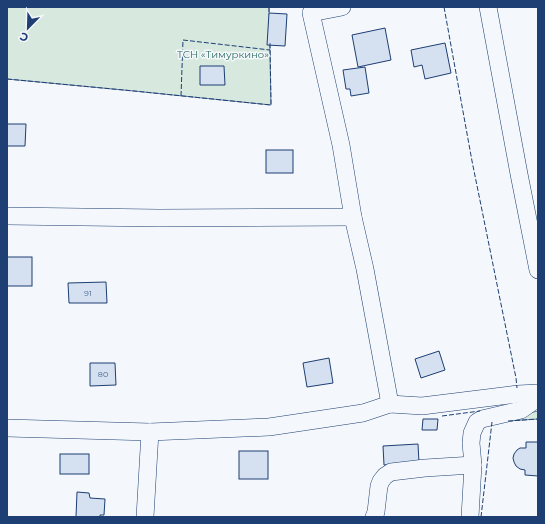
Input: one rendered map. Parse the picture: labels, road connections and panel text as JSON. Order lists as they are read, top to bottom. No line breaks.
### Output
{"parks":["ТСН «Тимуркино»"],"house_numbers":["91","80"],"north":"bottom left"}
